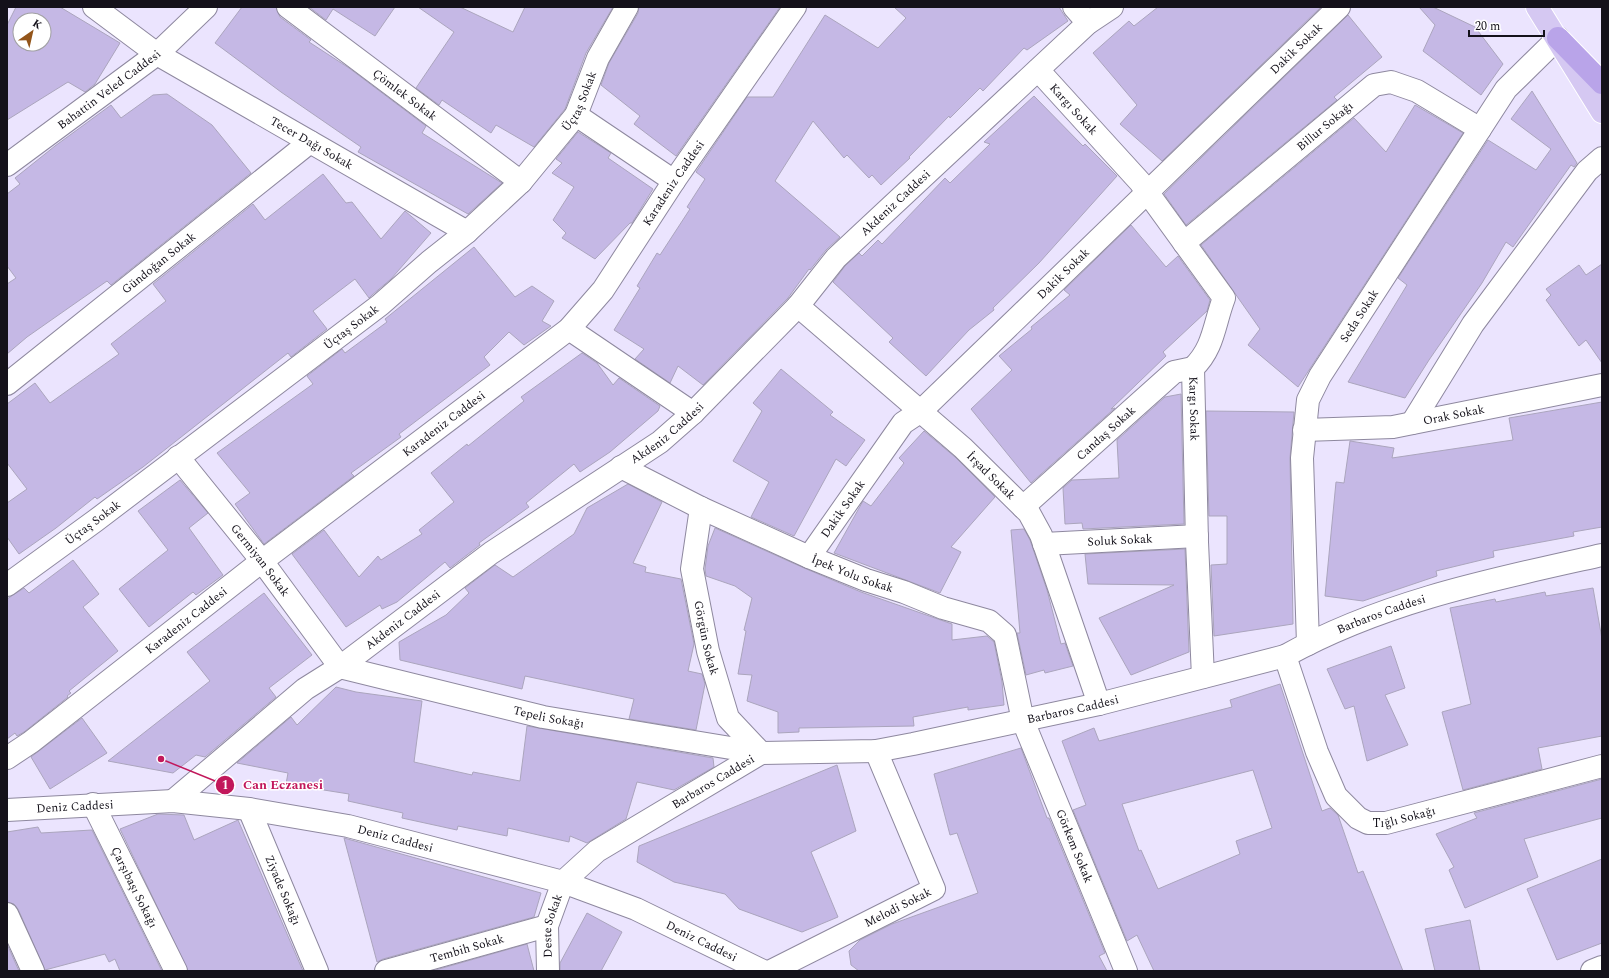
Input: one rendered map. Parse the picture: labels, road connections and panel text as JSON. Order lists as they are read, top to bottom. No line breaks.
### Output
{"streets":{"street":["Dakik Sokak","Bahattin Veled Caddesi","Çömlek Sokak","Üçtaş Sokak","Kargı Sokak","Billur Sokağı","Tecer Dağı Sokak","Karadeniz Caddesi","Akdeniz Caddesi","Gündoğan Sokak","Seda Sokak","Orak Sokak","Candaş Sokak","İrşad Sokak","Soluk Sokak","Germiyan Sokak","İpek Yolu Sokak","Barbaros Caddesi","Görgün Sokak","Tepeli Sokağı","Deniz Caddesi","Tığlı Sokağı","Görkem Sokak","Çarşıbaşı Sokağı","Ziyade Sokağı","Melodi Sokak","Deste Sokak","Tembih Sokak"]},"crossings":[["Dakik Sokak","Kargı Sokak"],["Dakik Sokak","İrşad Sokak"],["Dakik Sokak","İpek Yolu Sokak"],["Bahattin Veled Caddesi","Tecer Dağı Sokak"],["Çömlek Sokak","Üçtaş Sokak"],["Üçtaş Sokak","Tecer Dağı Sokak"],["Üçtaş Sokak","Germiyan Sokak"],["Kargı Sokak","Billur Sokağı"],["Kargı Sokak","Akdeniz Caddesi"],["Kargı Sokak","Candaş Sokak"],["Kargı Sokak","Soluk Sokak"],["Kargı Sokak","Barbaros Caddesi"],["Billur Sokağı","Seda Sokak"],["Tecer Dağı Sokak","Gündoğan Sokak"],["Karadeniz Caddesi","Germiyan Sokak"],["Akdeniz Caddesi","İrşad Sokak"],["Akdeniz Caddesi","Germiyan Sokak"],["Akdeniz Caddesi","İpek Yolu Sokak"],["Akdeniz Caddesi","Tepeli Sokağı"],["Akdeniz Caddesi","Deniz Caddesi"],["Seda Sokak","Orak Sokak"],["Seda Sokak","Barbaros Caddesi"],["Candaş Sokak","İrşad Sokak"],["İrşad Sokak","Soluk Sokak"],["İrşad Sokak","Barbaros Caddesi"],["Germiyan Sokak","Tepeli Sokağı"],["İpek Yolu Sokak","Barbaros Caddesi"],["İpek Yolu Sokak","Görgün Sokak"],["İpek Yolu Sokak","Görkem Sokak"],["Barbaros Caddesi","Görgün Sokak"],["Barbaros Caddesi","Tepeli Sokağı"],["Barbaros Caddesi","Deniz Caddesi"],["Barbaros Caddesi","Tığlı Sokağı"],["Barbaros Caddesi","Görkem Sokak"],["Barbaros Caddesi","Melodi Sokak"],["Barbaros Caddesi","Deste Sokak"],["Görgün Sokak","Tepeli Sokağı"],["Deniz Caddesi","Çarşıbaşı Sokağı"],["Deniz Caddesi","Ziyade Sokağı"],["Deniz Caddesi","Deste Sokak"],["Deste Sokak","Tembih Sokak"]],"places":["Can Eczanesi"],"scale_bar":"20 m","north":"top right"}
